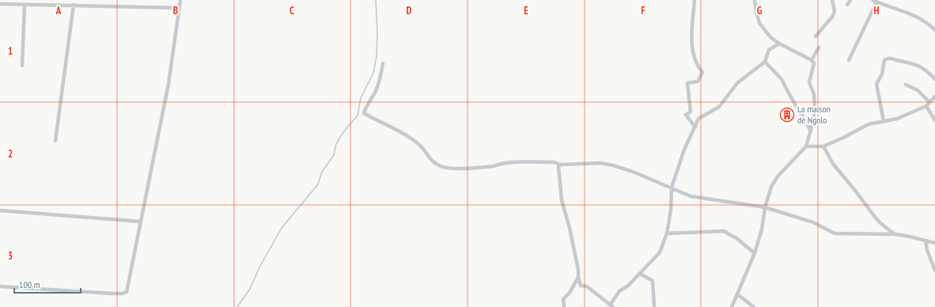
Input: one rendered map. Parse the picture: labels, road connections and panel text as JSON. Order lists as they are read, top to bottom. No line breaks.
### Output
{"places":{"building":["La maison de Ngolo"]},"scale_bar":"100 m","grid":{"columns":["A","B","C","D","E","F","G","H"],"rows":["1","2","3"]}}
